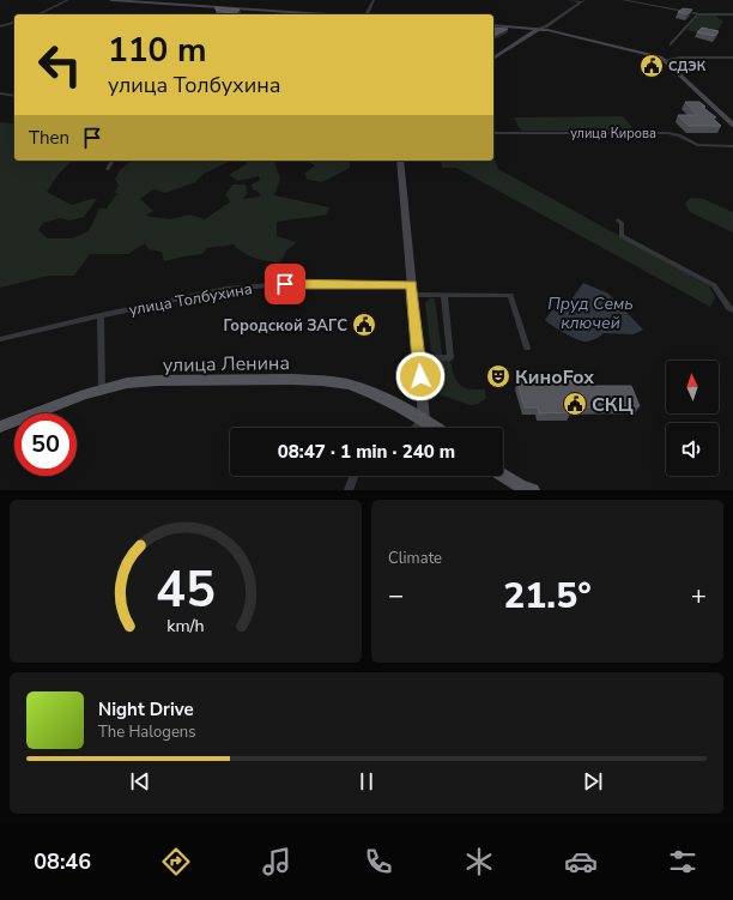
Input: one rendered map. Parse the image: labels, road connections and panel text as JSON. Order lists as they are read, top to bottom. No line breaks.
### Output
{"streets":{"main road":["улица Ленина"],"street":["улица Кирова","улица Толбухина"]},"water":["Пруд Семь ключей"],"places":{"public building":["СДЭК","Городской ЗАГС","СКЦ"],"theatre":["КиноFox"]},"north":"top","page":{"turn":["110 m","улица Толбухина"],"then":"Then","limit":"50","trip":"08:47 · 1 min · 240 m","tile":"Climate","heat":["−","21.5°","+"],"song":["Night Drive","The Halogens"],"tabs":"08:46","gauge":["45","km/h"]}}
